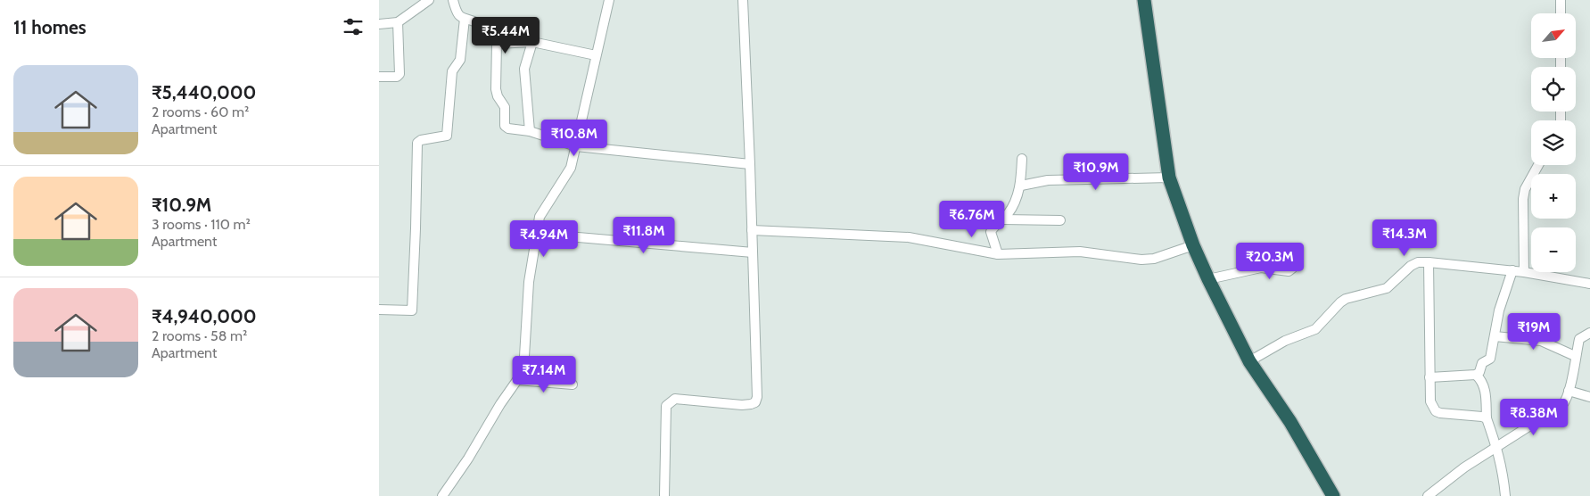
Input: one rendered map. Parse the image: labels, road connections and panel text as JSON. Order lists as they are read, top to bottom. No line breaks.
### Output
{"north":"top right","page":{"heading":"11 homes","map_buttons":["+","−"],"price":["₹5.44M","₹10.8M","₹10.9M","₹6.76M","₹11.8M","₹14.3M","₹4.94M","₹20.3M","₹19M","₹7.14M","₹8.38M"],"list":[{"name":"₹5,440,000","note":"2 rooms · 60 m² · Apartment"},{"name":"₹10.9M","note":"3 rooms · 110 m² · Apartment"},{"name":"₹4,940,000","note":"2 rooms · 58 m² · Apartment"}]}}
